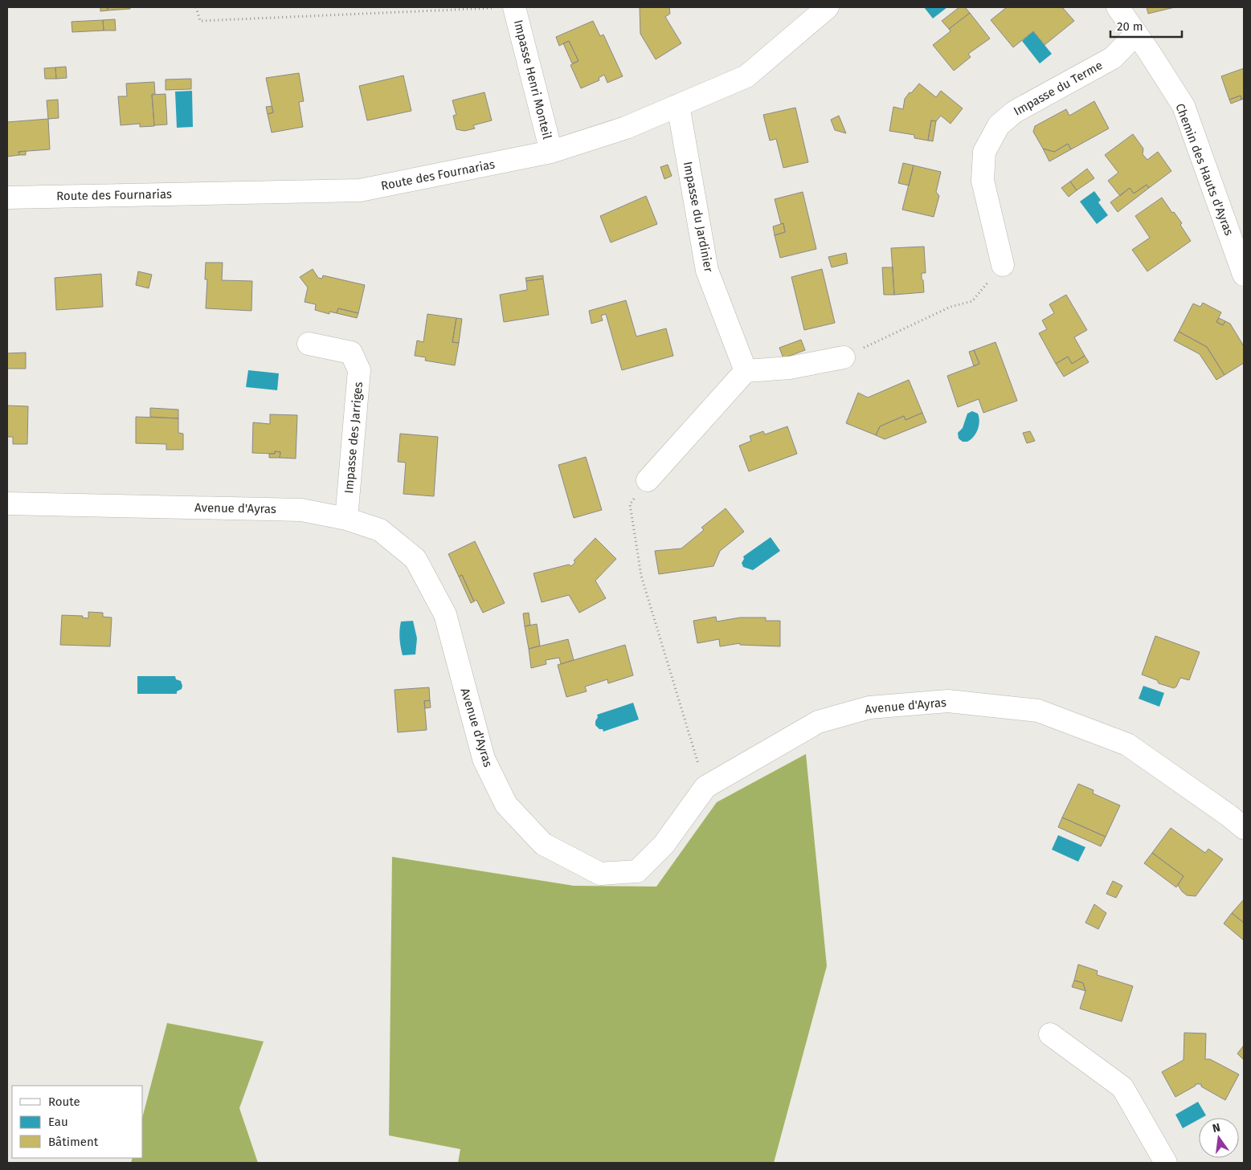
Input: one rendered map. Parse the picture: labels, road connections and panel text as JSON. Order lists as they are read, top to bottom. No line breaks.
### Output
{"streets":{"street":["Impasse Henri Monteil","Impasse du Terme","Chemin des Hauts d'Ayras","Route des Fournarias","Impasse du Jardinier","Impasse des Jarriges","Avenue d'Ayras"]},"crossings":[["Impasse Henri Monteil","Route des Fournarias"],["Impasse du Terme","Chemin des Hauts d'Ayras"],["Route des Fournarias","Impasse du Jardinier"],["Impasse des Jarriges","Avenue d'Ayras"]],"legend":["Route","Eau","Bâtiment"],"scale_bar":"20 m","north":"top"}
